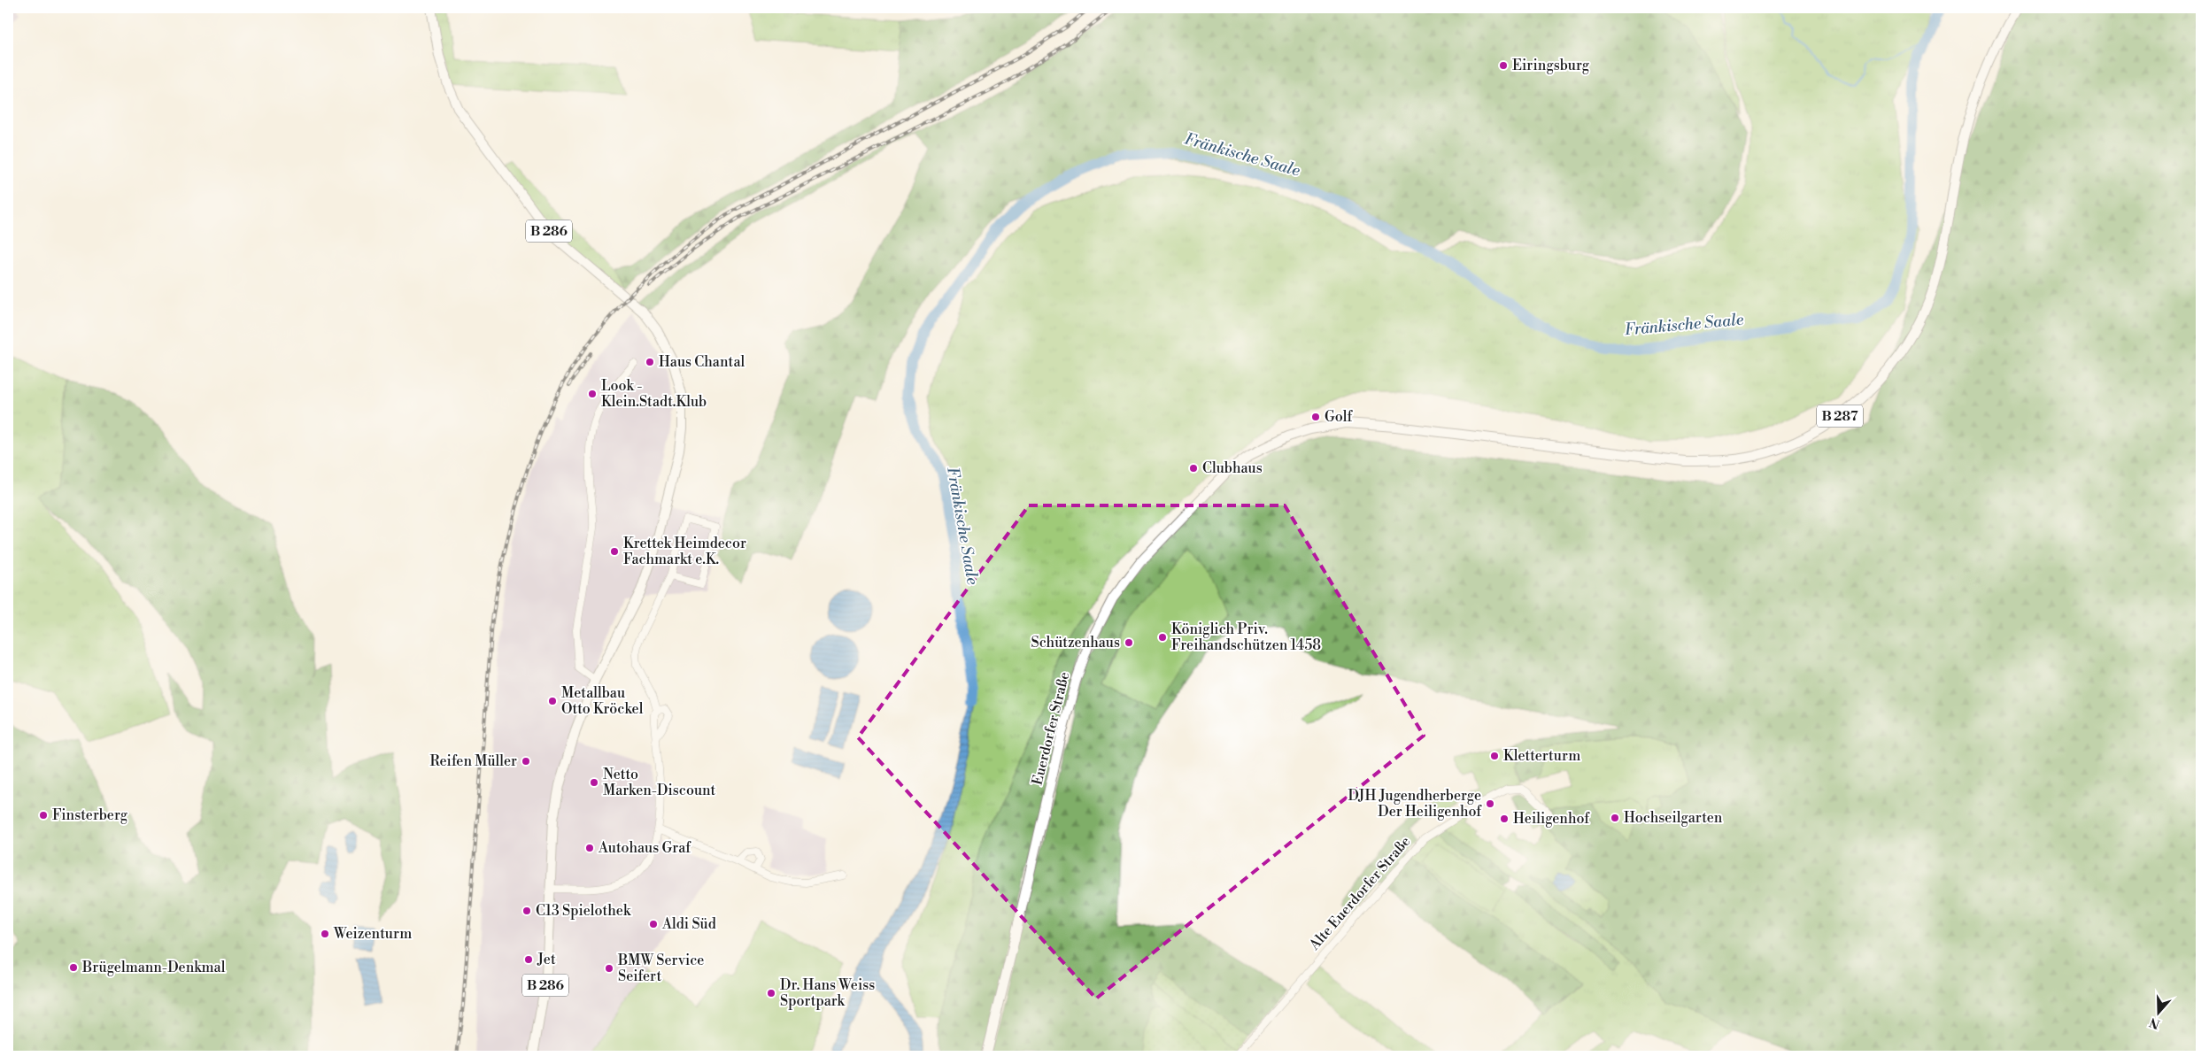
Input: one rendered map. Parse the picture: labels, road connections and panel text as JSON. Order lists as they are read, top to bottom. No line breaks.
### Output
{"streets":{"main road":["B 286","B 287","Euerdorfer Straße"],"street":["Alte Euerdorfer Straße"]},"water":["Fränkische Saale"],"places":["Eiringsburg","Haus Chantal","Look - Klein.Stadt.Klub","Golf","Clubhaus","Krettek Heimdecor Fachmarkt e.K.","Königlich Priv. Freihandschützen 1458","Schützenhaus","Metallbau Otto Kröckel","Kletterturm","Reifen Müller","Netto Marken-Discount","DJH Jugendherberge Der Heiligenhof","Finsterberg","Hochseilgarten","Heiligenhof","Autohaus Graf","C13 Spielothek","Aldi Süd","Weizenturm","Jet","Brügelmann-Denkmal","BMW Service Seifert","Dr. Hans Weiss Sportpark"],"north":"bottom"}
